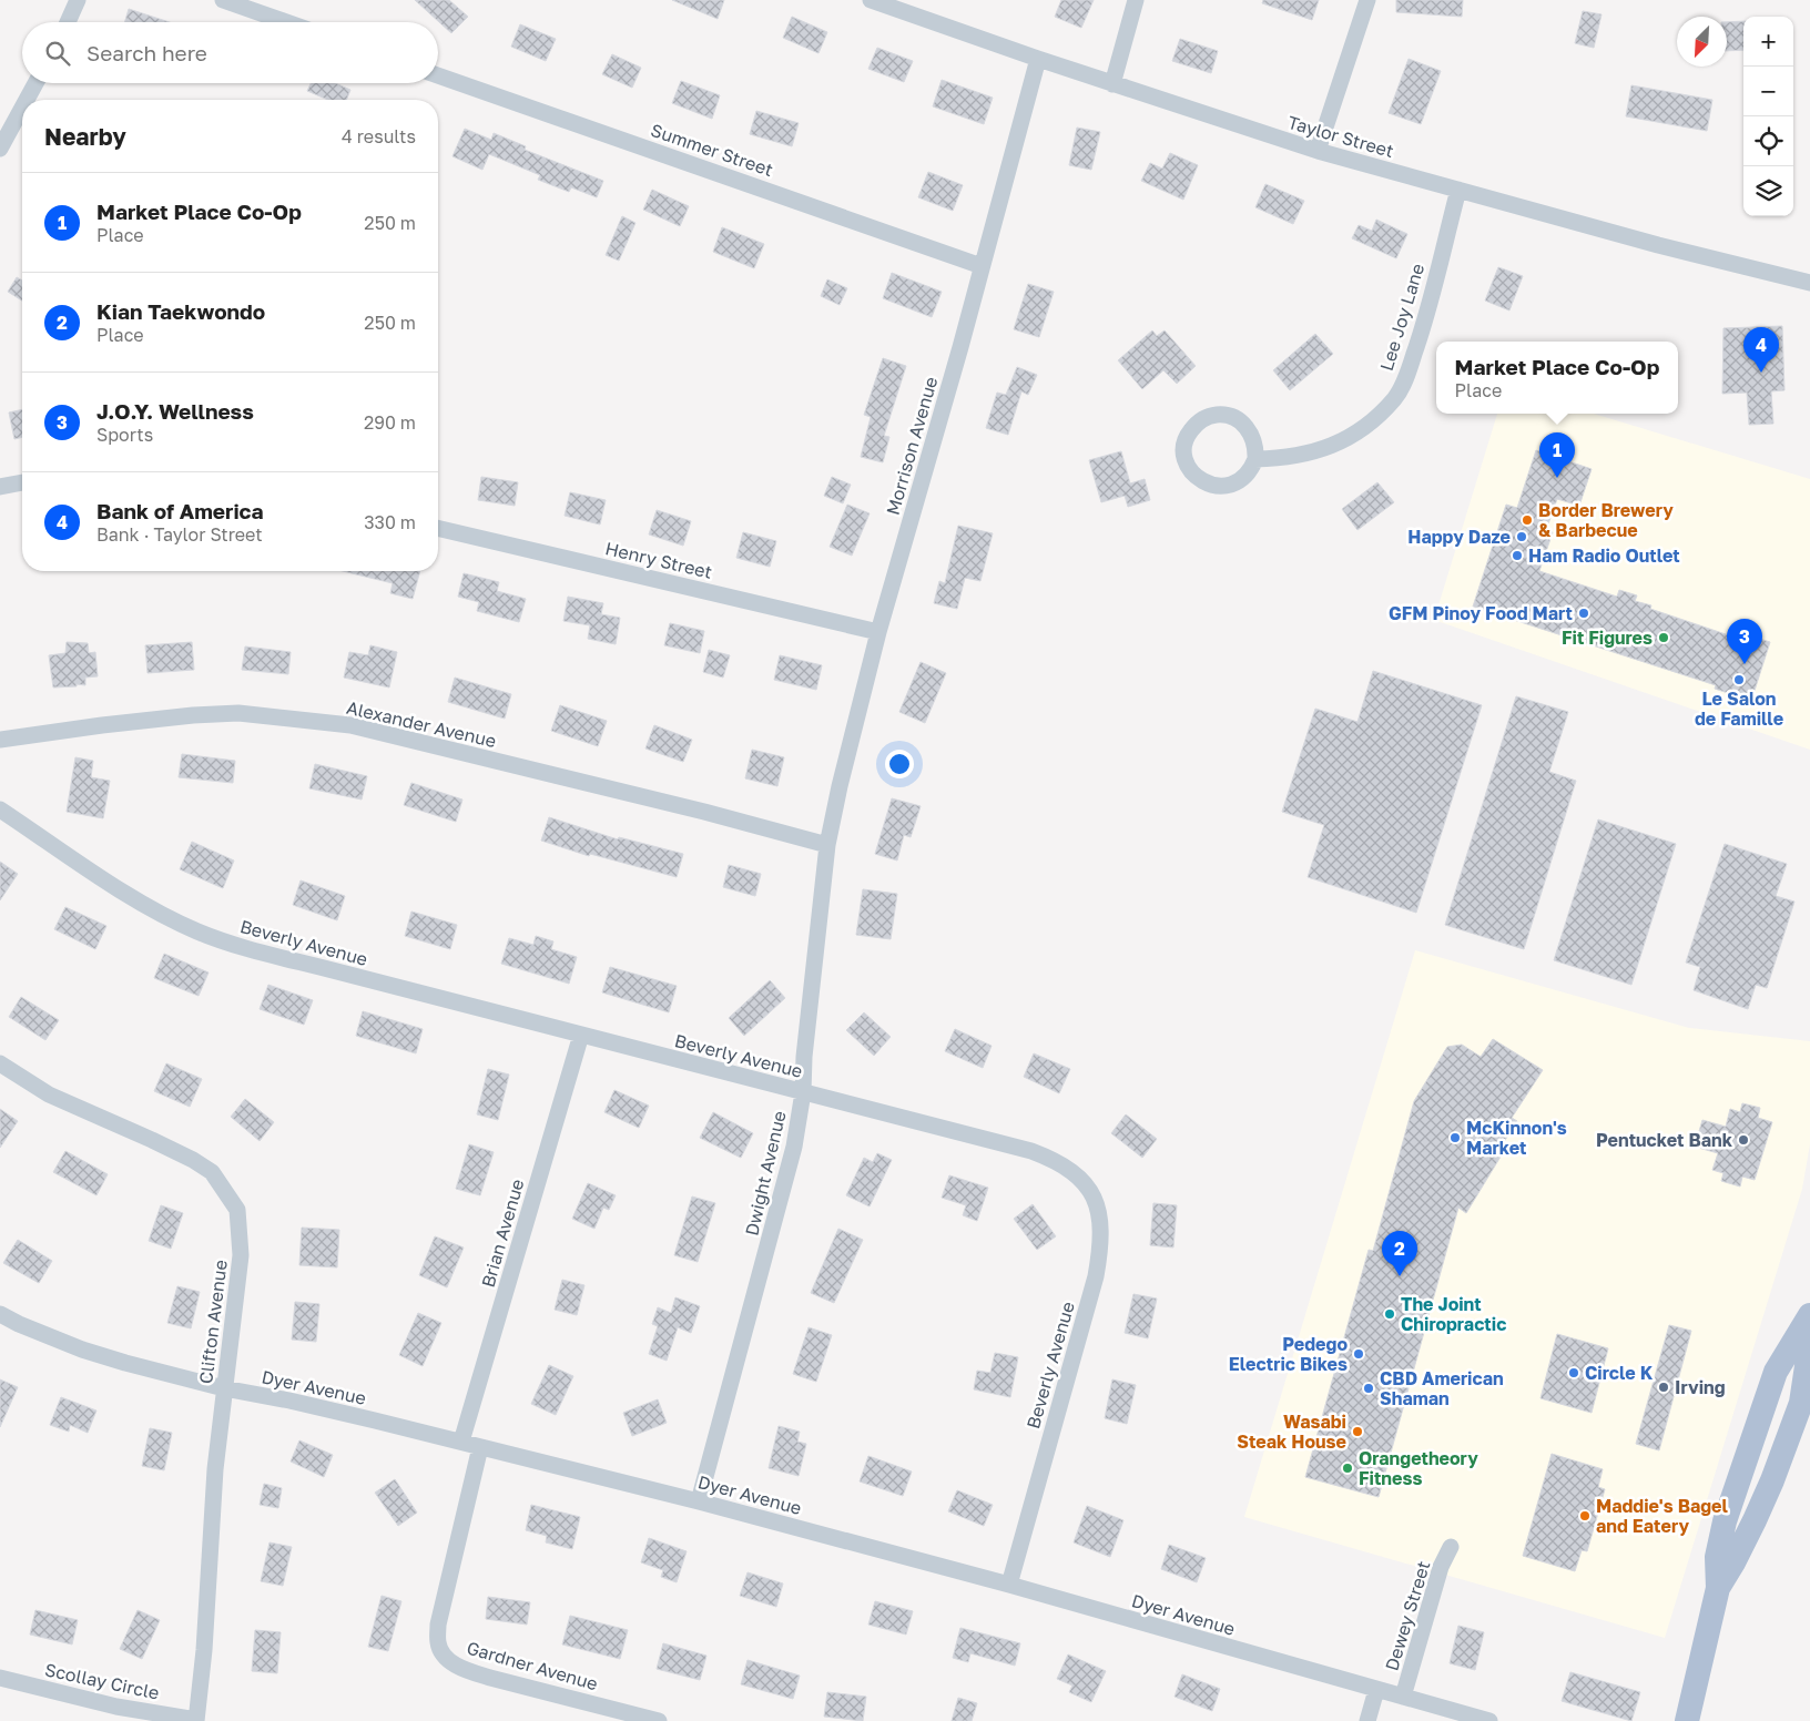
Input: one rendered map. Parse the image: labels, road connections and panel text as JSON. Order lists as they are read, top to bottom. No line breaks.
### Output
{"streets":{"street":["Taylor Street","Summer Street","Lee Joy Lane","Morrison Avenue","Henry Street","Alexander Avenue","Beverly Avenue","Dwight Avenue","Brian Avenue","Clifton Avenue","Dyer Avenue","Dewey Street","Gardner Avenue","Scollay Circle"]},"crossings":[["Taylor Street","Lee Joy Lane"],["Taylor Street","Morrison Avenue"],["Summer Street","Morrison Avenue"],["Morrison Avenue","Henry Street"],["Morrison Avenue","Alexander Avenue"],["Morrison Avenue","Dwight Avenue"],["Alexander Avenue","Dwight Avenue"],["Beverly Avenue","Dwight Avenue"],["Beverly Avenue","Brian Avenue"],["Beverly Avenue","Dyer Avenue"],["Dwight Avenue","Dyer Avenue"],["Brian Avenue","Dyer Avenue"],["Clifton Avenue","Dyer Avenue"],["Clifton Avenue","Scollay Circle"],["Dyer Avenue","Dewey Street"],["Dyer Avenue","Gardner Avenue"]],"places":["Border Brewery & Barbecue","Happy Daze","Ham Radio Outlet","GFM Pinoy Food Mart","Fit Figures","Le Salon de Famille","McKinnon's Market","Pentucket Bank","The Joint Chiropractic","Pedego Electric Bikes","Circle K","Irving","CBD American Shaman","Wasabi Steak House","Orangetheory Fitness","Maddie's Bagel and Eatery"],"north":"bottom left","page":{"map_buttons":["+","−"],"search":"Search here","heading":["Nearby","4 results"],"list":[{"mark":"1","name":"Market Place Co-Op","note":"Place","value":"250 m"},{"mark":"2","name":"Kian Taekwondo","note":"Place","value":"250 m"},{"mark":"3","name":"J.O.Y. Wellness","note":"Sports","value":"290 m"},{"mark":"4","name":"Bank of America","note":"Bank · Taylor Street","value":"330 m"}],"pins":["4","1","3","2"],"popup":["Market Place Co-Op","Place"]}}
